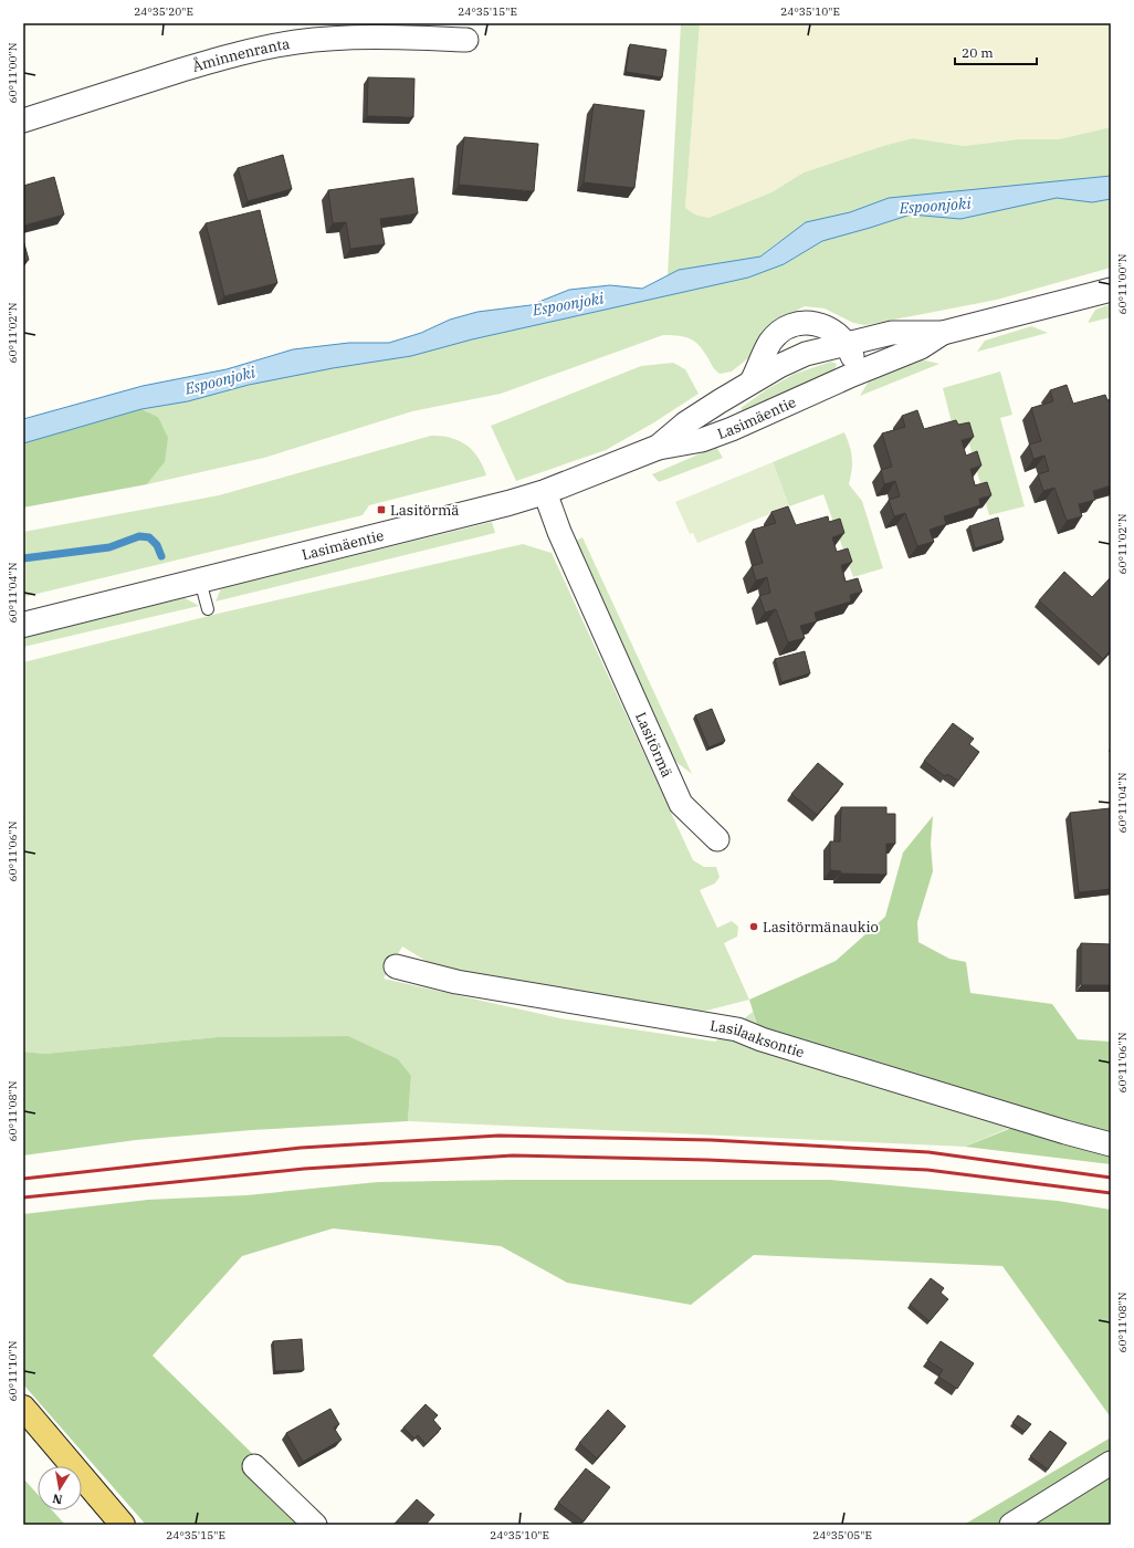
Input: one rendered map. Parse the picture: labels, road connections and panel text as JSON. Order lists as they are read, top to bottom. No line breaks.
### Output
{"streets":{"street":["Åminnenranta","Lasimäentie","Lasitörmä","Lasilaaksontie"]},"crossings":[["Lasimäentie","Lasitörmä"]],"water":["Espoonjoki"],"places":{"transit":["Lasitörmä"],"other":["Lasitörmänaukio"]},"scale_bar":"20 m","north":"bottom","coordinates":["24°35'20\"E","24°35'15\"E","24°35'10\"E","60°11'00\"N","60°11'02\"N","60°11'04\"N","60°11'06\"N","60°11'08\"N","60°11'10\"N","24°35'05\"E"]}
